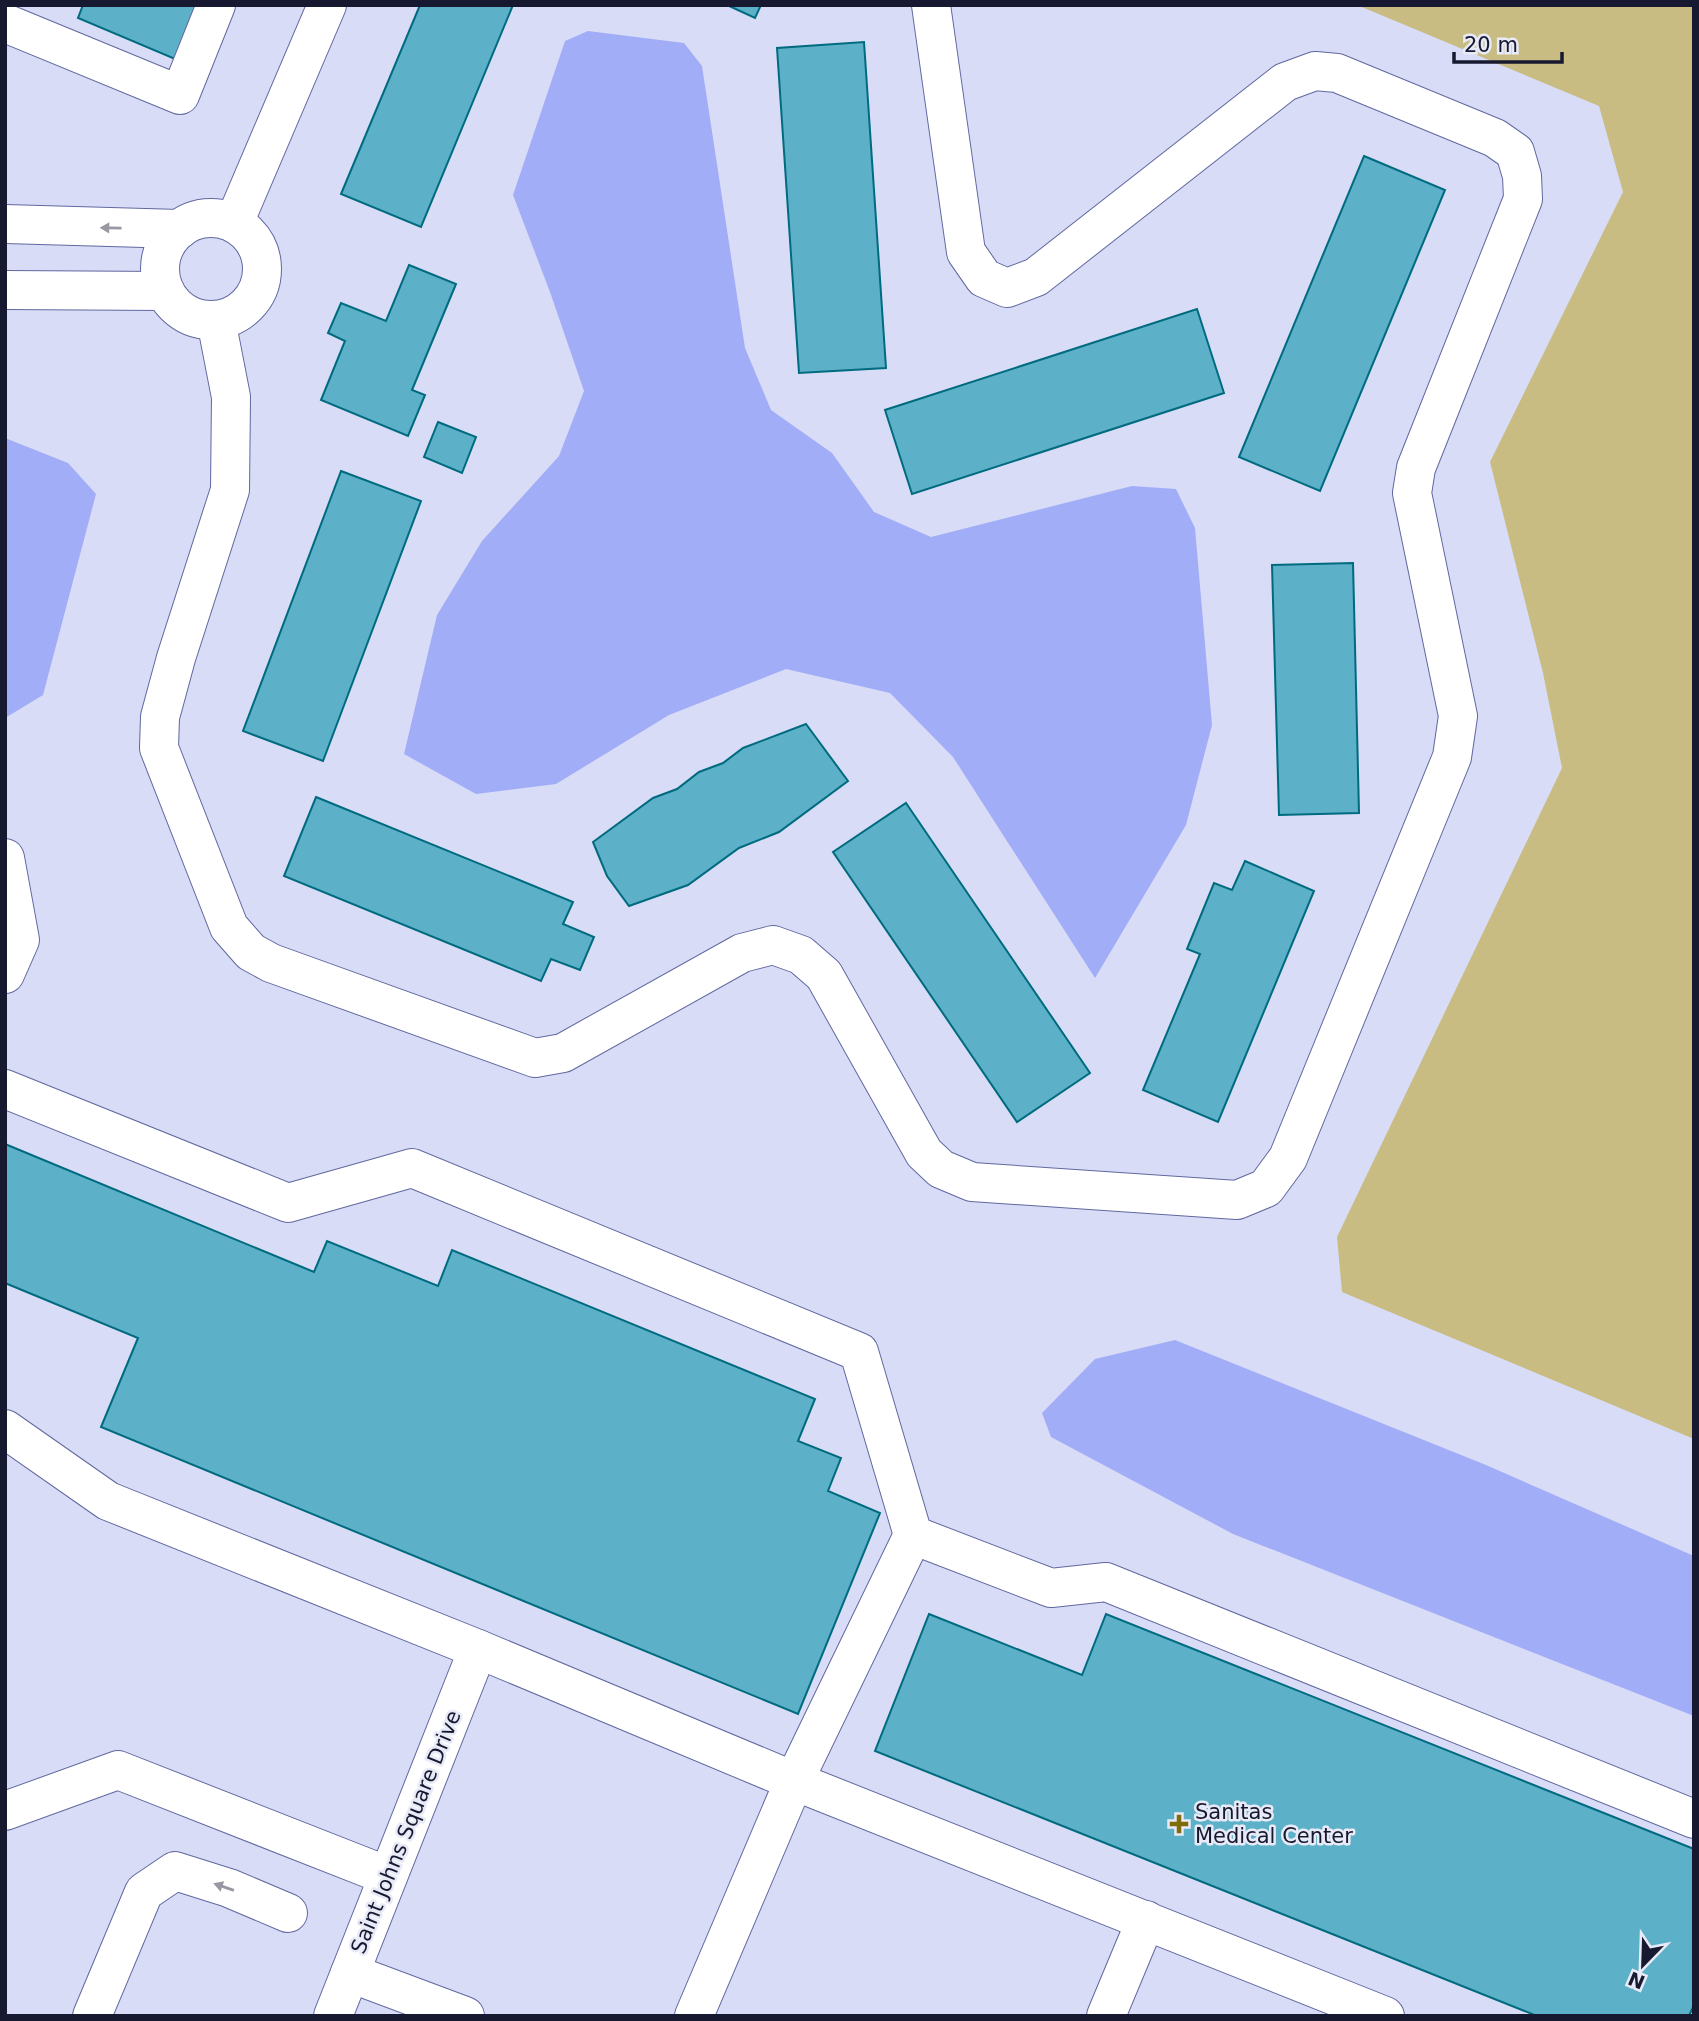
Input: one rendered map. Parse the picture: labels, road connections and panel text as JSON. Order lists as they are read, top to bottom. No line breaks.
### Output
{"streets":{"street":["Saint Johns Square Drive"]},"places":{"health":["Sanitas Medical Center"]},"scale_bar":"20 m","north":"bottom left"}
